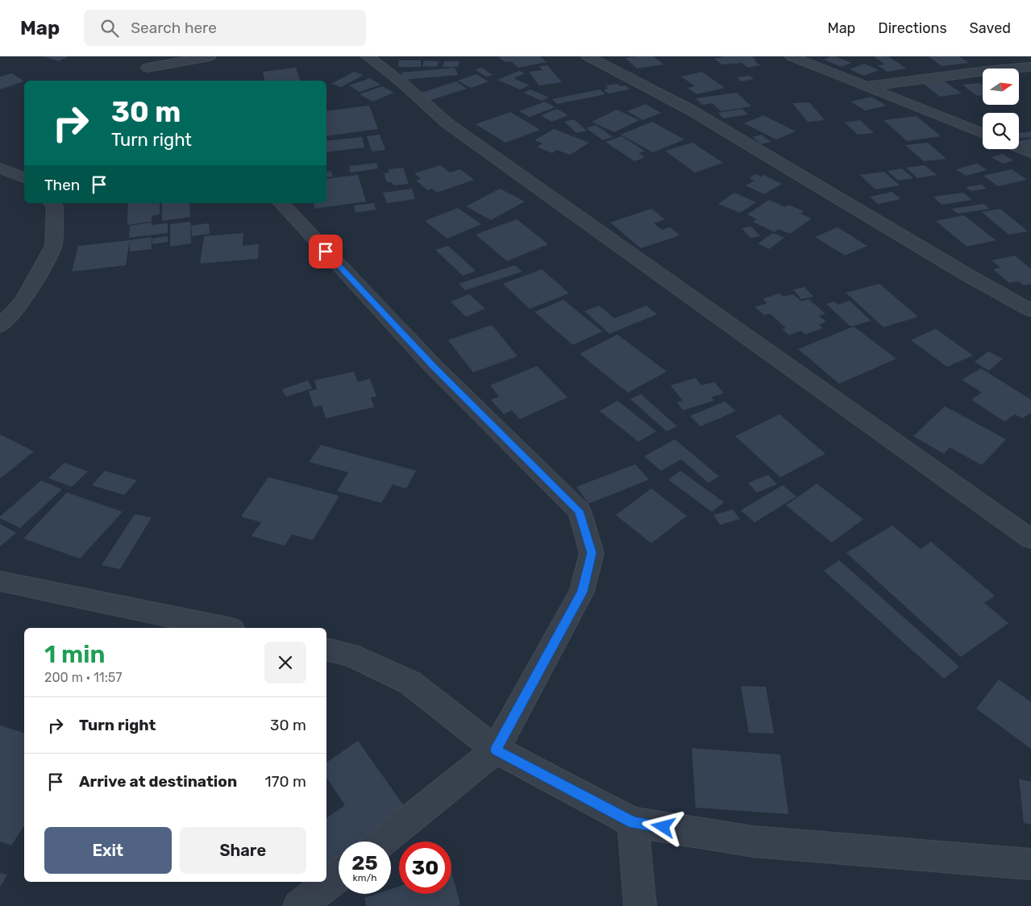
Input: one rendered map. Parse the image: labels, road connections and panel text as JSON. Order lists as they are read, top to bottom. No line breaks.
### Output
{"north":"right","page":{"header":"Map","search":"Search here","nav":["Map","Directions","Saved"],"turn":["30 m","Turn right"],"then":"Then","heading":["1 min","200 m · 11:57"],"list":[{"name":"Turn right","value":"30 m"},{"name":"Arrive at destination","value":"170 m"}],"buttons":["Exit","Share"],"speed":"25 km/h","limit":"30"}}
